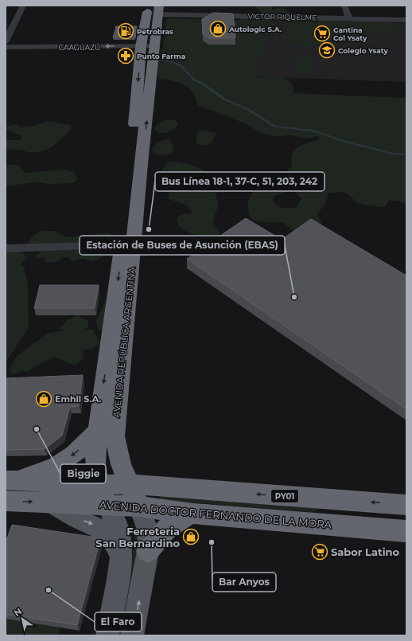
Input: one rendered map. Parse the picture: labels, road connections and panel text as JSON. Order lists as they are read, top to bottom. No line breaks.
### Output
{"streets":{"highway":["AVENIDA REPÚBLICA ARGENTINA","PY01","AVENIDA DOCTOR FERNANDO DE LA MORA"],"street":["VICTOR RIQUELME","CAAGUAZÚ"]},"crossings":[["VICTOR RIQUELME","AVENIDA REPÚBLICA ARGENTINA"],["CAAGUAZÚ","AVENIDA REPÚBLICA ARGENTINA"],["AVENIDA REPÚBLICA ARGENTINA","PY01"],["AVENIDA REPÚBLICA ARGENTINA","AVENIDA DOCTOR FERNANDO DE LA MORA"],["PY01","AVENIDA DOCTOR FERNANDO DE LA MORA"]],"one_way":["CAAGUAZÚ"],"places":{"shop":["Autologic S.A.","Emhil S.A.","Ferreteria San Bernardino"],"fuel station":["Petrobras"],"supermarket":["Cantina Col Ysaty","Sabor Latino"],"school or university":["Colegio Ysaty"],"pharmacy":["Punto Farma"],"other":["Bus Línea 18-1, 37-C, 51, 203, 242","Estación de Buses de Asunción (EBAS)","Biggie","Bar Anyos","El Faro"]},"north":"top left"}
